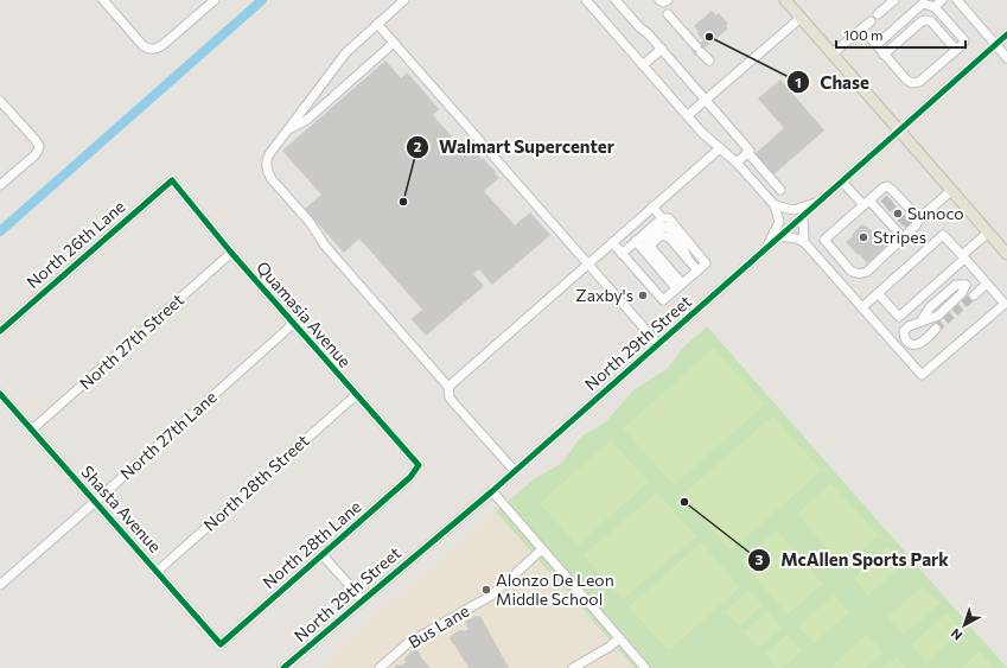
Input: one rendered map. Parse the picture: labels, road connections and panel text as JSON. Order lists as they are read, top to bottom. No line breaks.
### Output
{"streets":{"street":["North 26th Lane","Quamasia Avenue","North 27th Street","North 29th Street","North 27th Lane","North 28th Street","Shasta Avenue","North 28th Lane","Bus Lane"]},"crossings":[["North 26th Lane","Quamasia Avenue"],["Quamasia Avenue","North 27th Street"],["Quamasia Avenue","North 27th Lane"],["Quamasia Avenue","North 28th Street"],["Quamasia Avenue","North 28th Lane"],["North 27th Street","Shasta Avenue"],["North 27th Lane","Shasta Avenue"],["North 28th Street","Shasta Avenue"],["Shasta Avenue","North 28th Lane"]],"places":["Chase","Walmart Supercenter","Sunoco","Stripes","Zaxby's","McAllen Sports Park","Alonzo De Leon Middle School"],"scale_bar":"100 m","north":"bottom left"}
